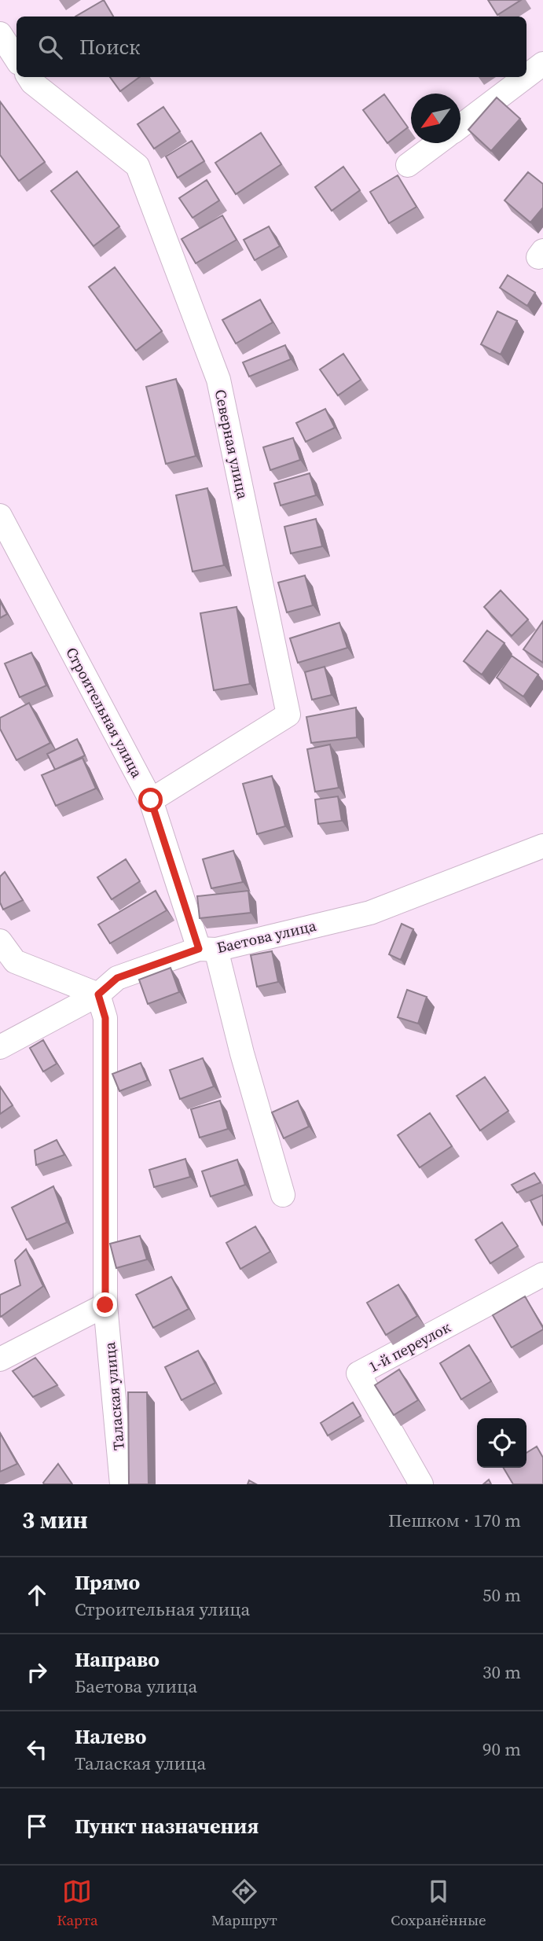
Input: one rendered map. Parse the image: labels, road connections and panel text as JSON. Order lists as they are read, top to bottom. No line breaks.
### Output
{"streets":{"street":["Северная улица","Строительная улица","Баетова улица","1-й переулок","Талаская улица"]},"crossings":[["Северная улица","Строительная улица"],["Строительная улица","Баетова улица"],["Баетова улица","Талаская улица"]],"north":"bottom left","page":{"search":"Поиск","heading":["3 мин","Пешком · 170 m"],"list":[["Прямо","Строительная улица","50 m"],["Направо","Баетова улица","30 m"],["Налево","Талаская улица","90 m"],"Пункт назначения"],"nav":["Карта","Маршрут","Сохранённые"]}}
